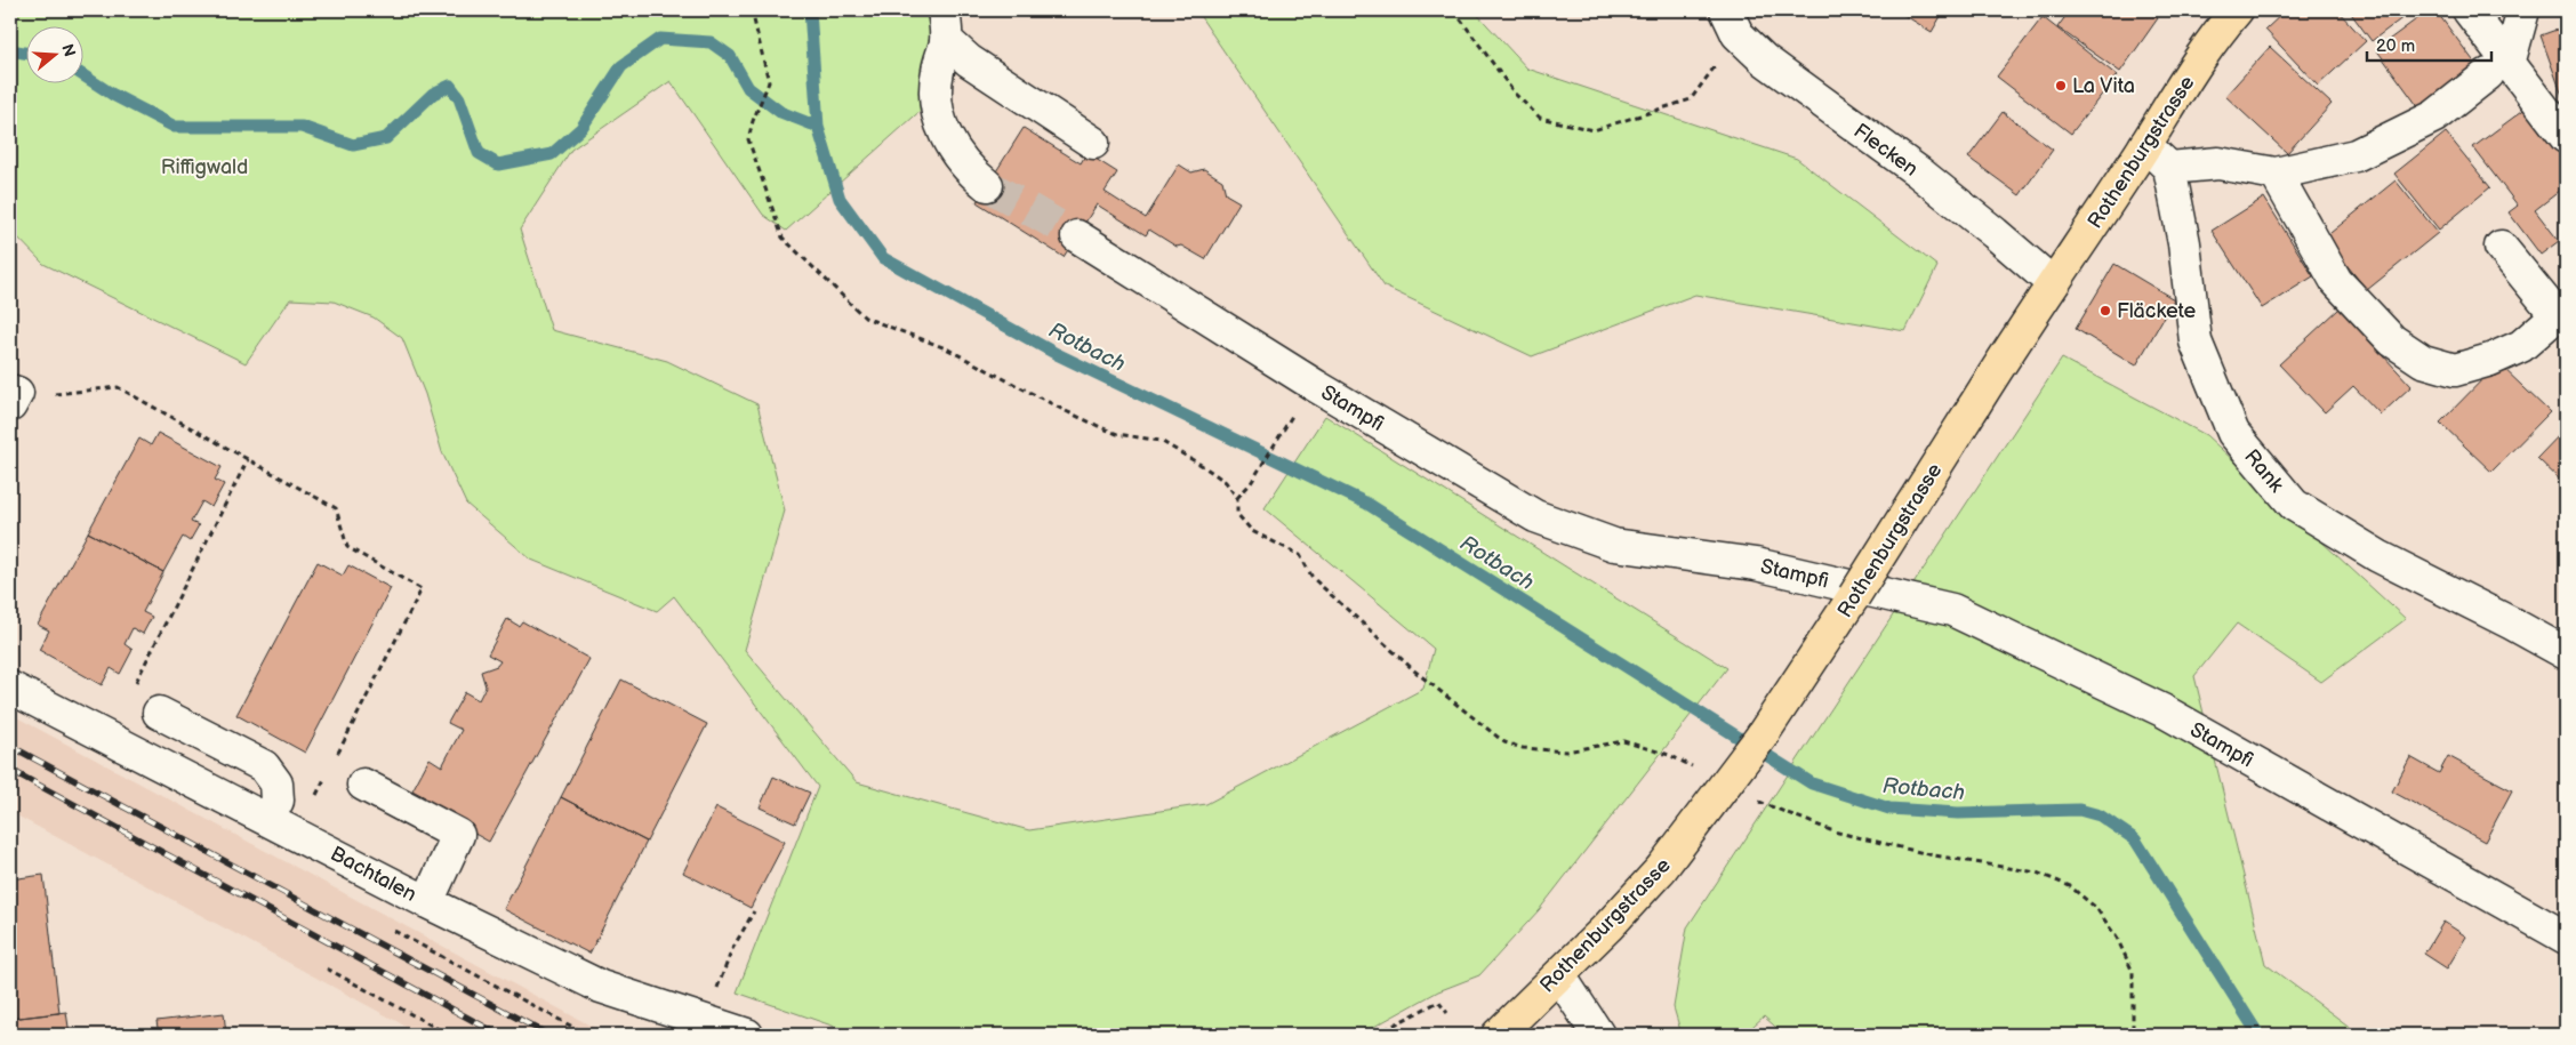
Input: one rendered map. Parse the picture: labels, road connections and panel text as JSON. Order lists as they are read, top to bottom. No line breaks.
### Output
{"streets":{"main road":["Rothenburgstrasse"],"street":["Flecken","Stampfi","Rank","Bachtalen"]},"crossings":[["Flecken","Rothenburgstrasse"]],"water":["Rotbach"],"parks":["Riffigwald"],"places":["La Vita","Fläckete"],"scale_bar":"20 m","north":"right"}
